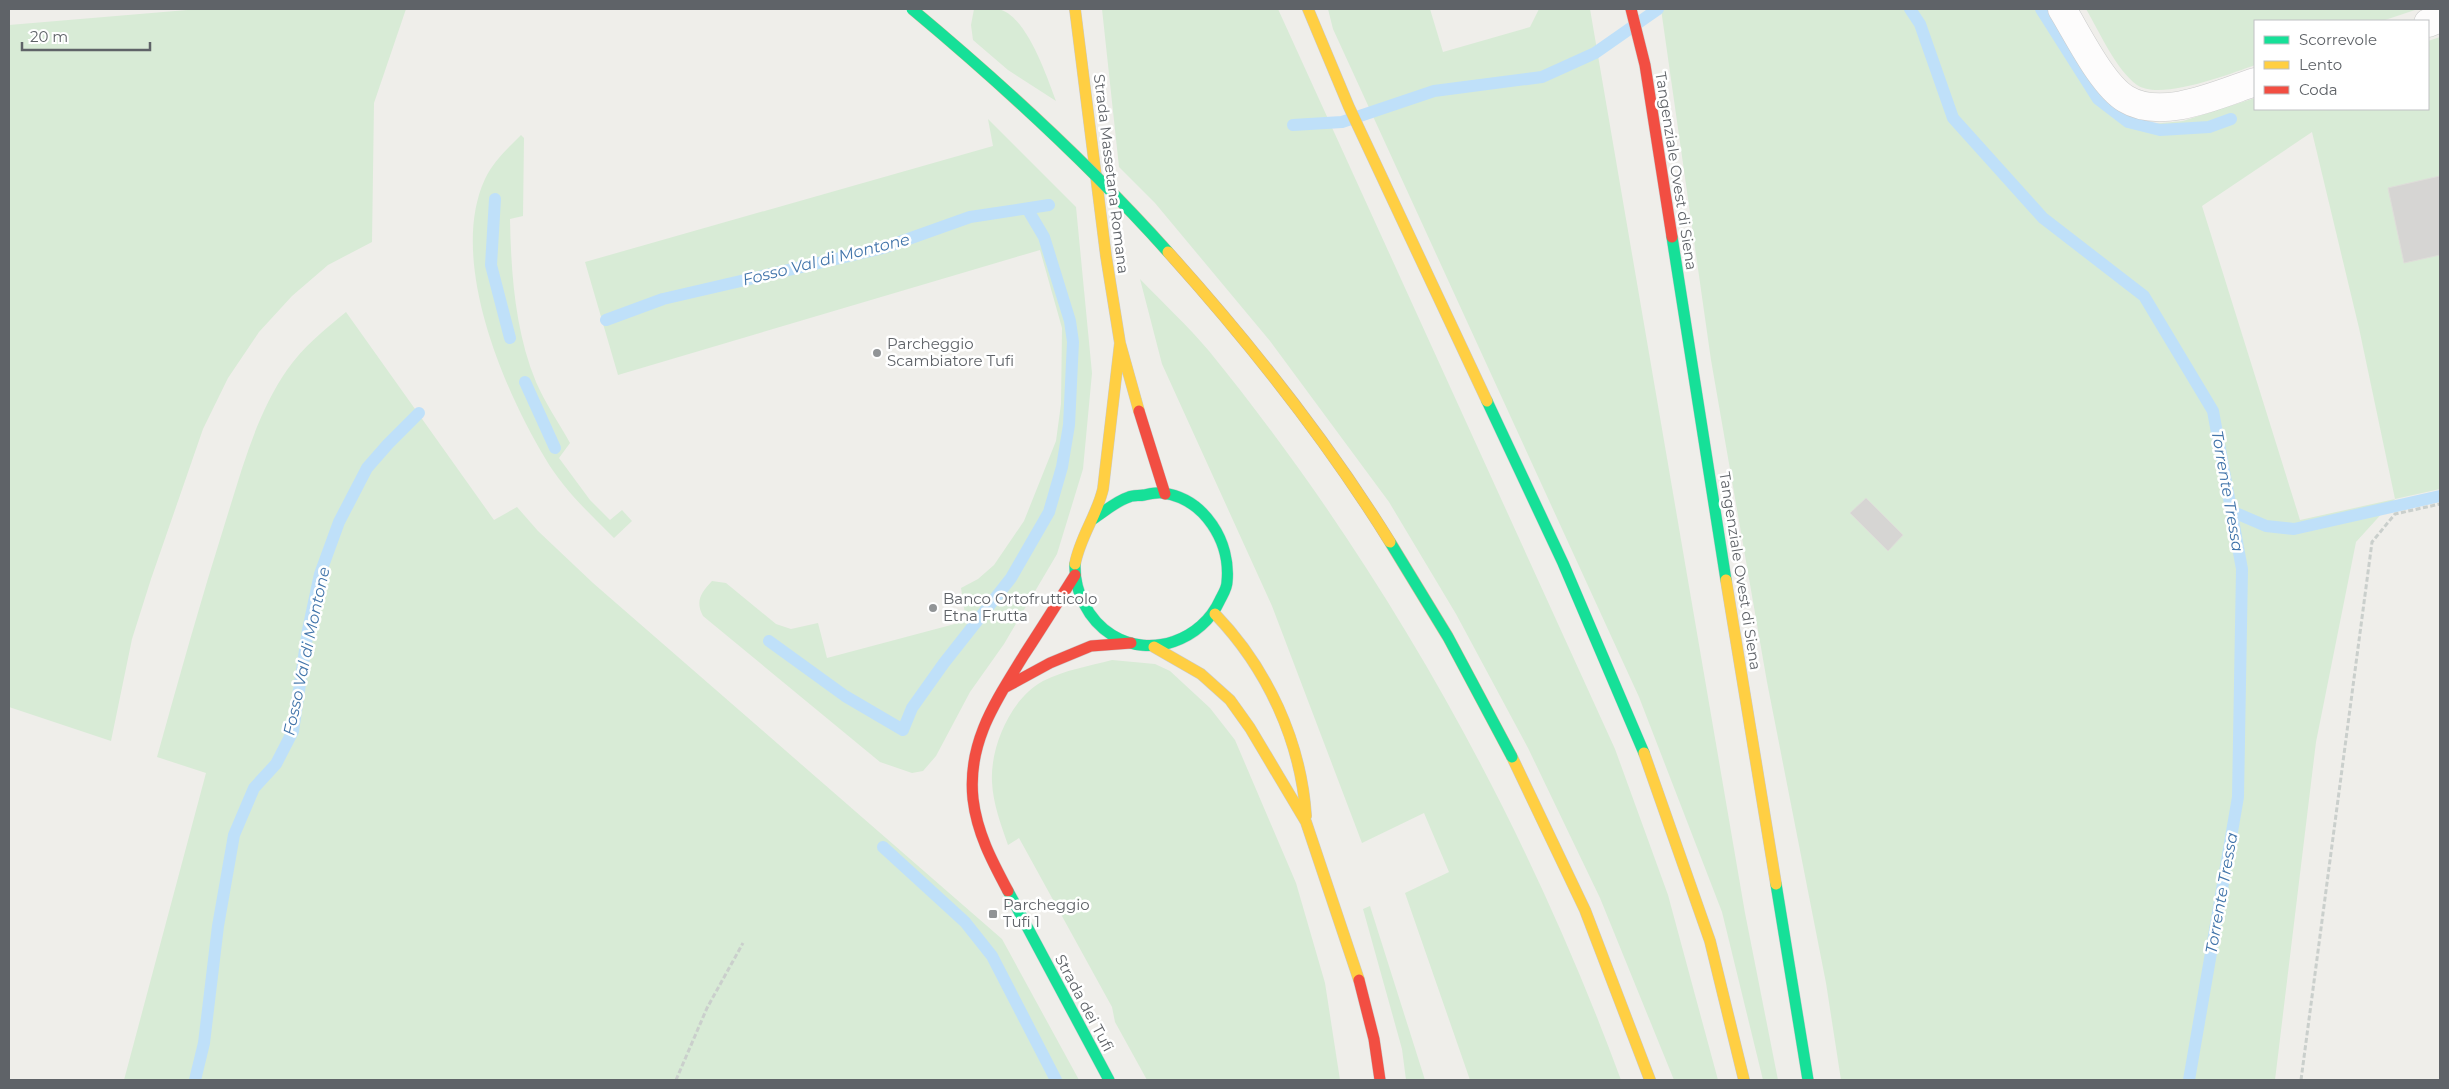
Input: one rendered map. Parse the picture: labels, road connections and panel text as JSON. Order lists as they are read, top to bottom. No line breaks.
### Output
{"streets":{"main road":["Tangenziale Ovest di Siena","Strada Massetana Romana","Strada dei Tufi"]},"crossings":[["Strada Massetana Romana","Strada dei Tufi"]],"water":["Fosso Val di Montone","Torrente Tressa"],"places":{"other":["Parcheggio Scambiatore Tufi","Banco Ortofrutticolo Etna Frutta"],"transit":["Parcheggio Tufi 1"]},"legend":["Scorrevole","Lento","Coda"],"scale_bar":"20 m"}
